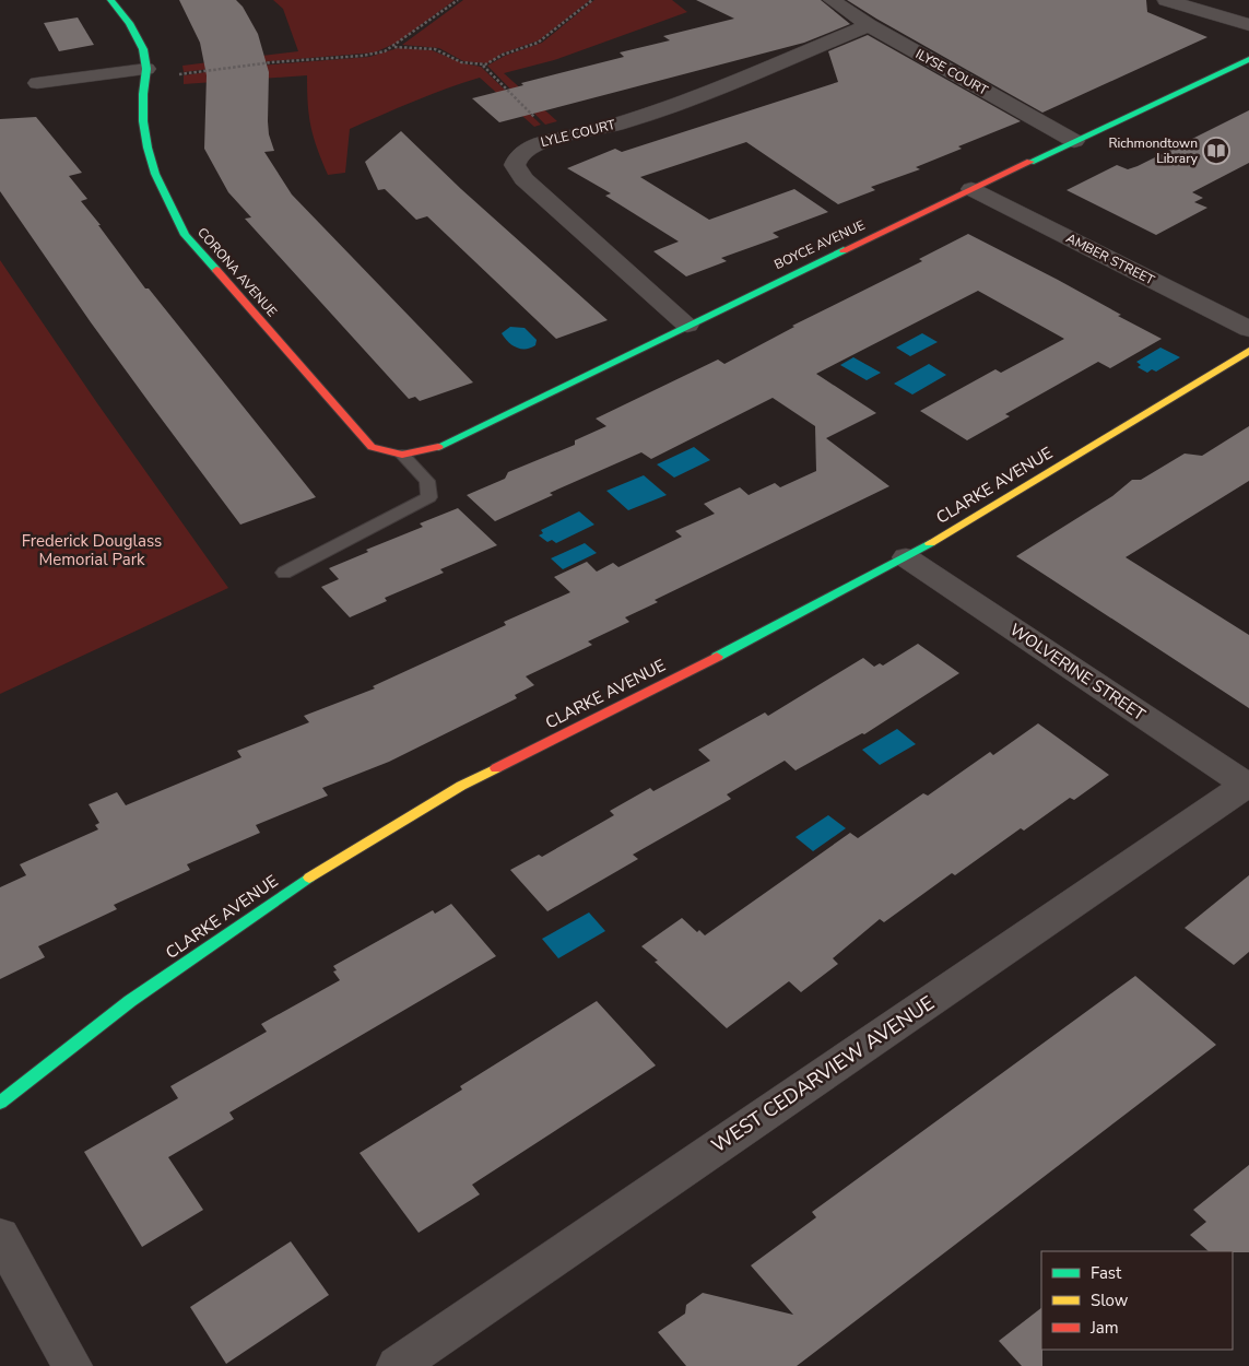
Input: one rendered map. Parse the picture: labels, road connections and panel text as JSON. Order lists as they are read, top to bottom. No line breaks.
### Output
{"streets":{"street":["ILYSE COURT","LYLE COURT","BOYCE AVENUE","AMBER STREET","CORONA AVENUE","CLARKE AVENUE","WOLVERINE STREET","WEST CEDARVIEW AVENUE"]},"crossings":[["ILYSE COURT","LYLE COURT"],["ILYSE COURT","BOYCE AVENUE"],["LYLE COURT","BOYCE AVENUE"],["BOYCE AVENUE","AMBER STREET"],["BOYCE AVENUE","CORONA AVENUE"],["CLARKE AVENUE","WOLVERINE STREET"],["WOLVERINE STREET","WEST CEDARVIEW AVENUE"]],"parks":["Frederick Douglass Memorial Park"],"places":{"library":["Richmondtown Library"]},"legend":["Fast","Slow","Jam"]}
